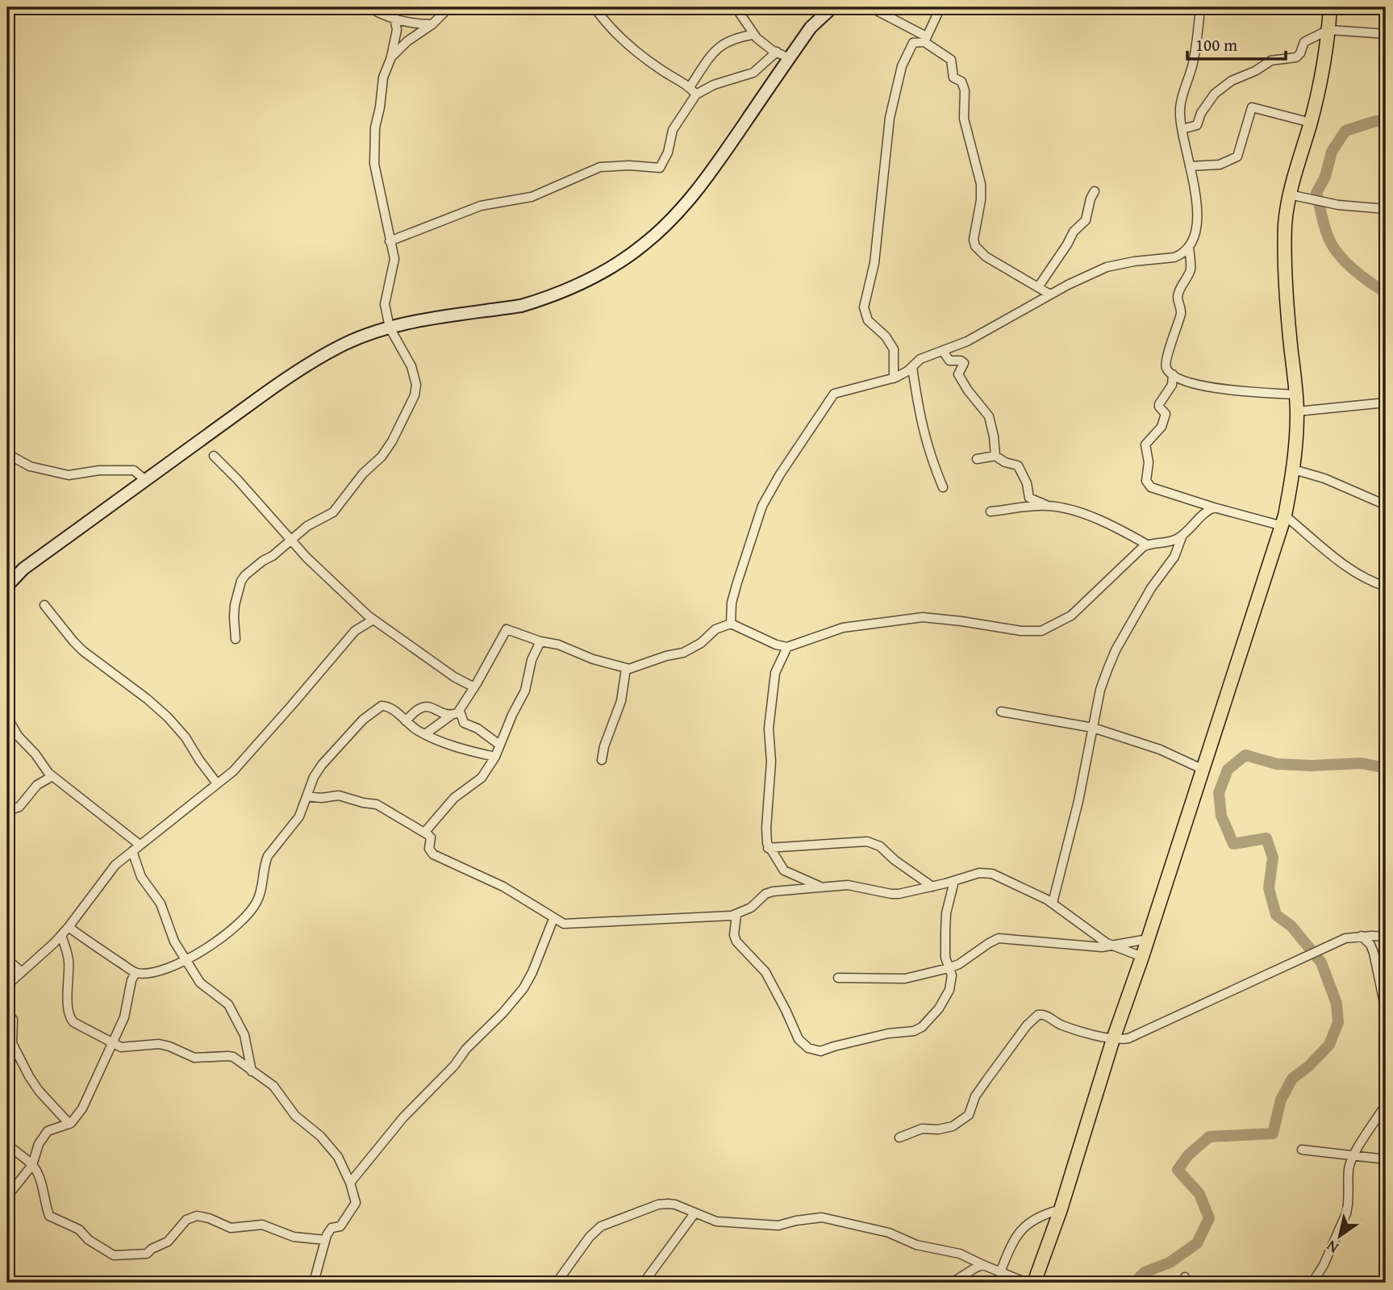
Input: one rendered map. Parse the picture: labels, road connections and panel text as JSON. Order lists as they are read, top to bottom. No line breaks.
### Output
{"scale_bar":"100 m","north":"bottom left"}
